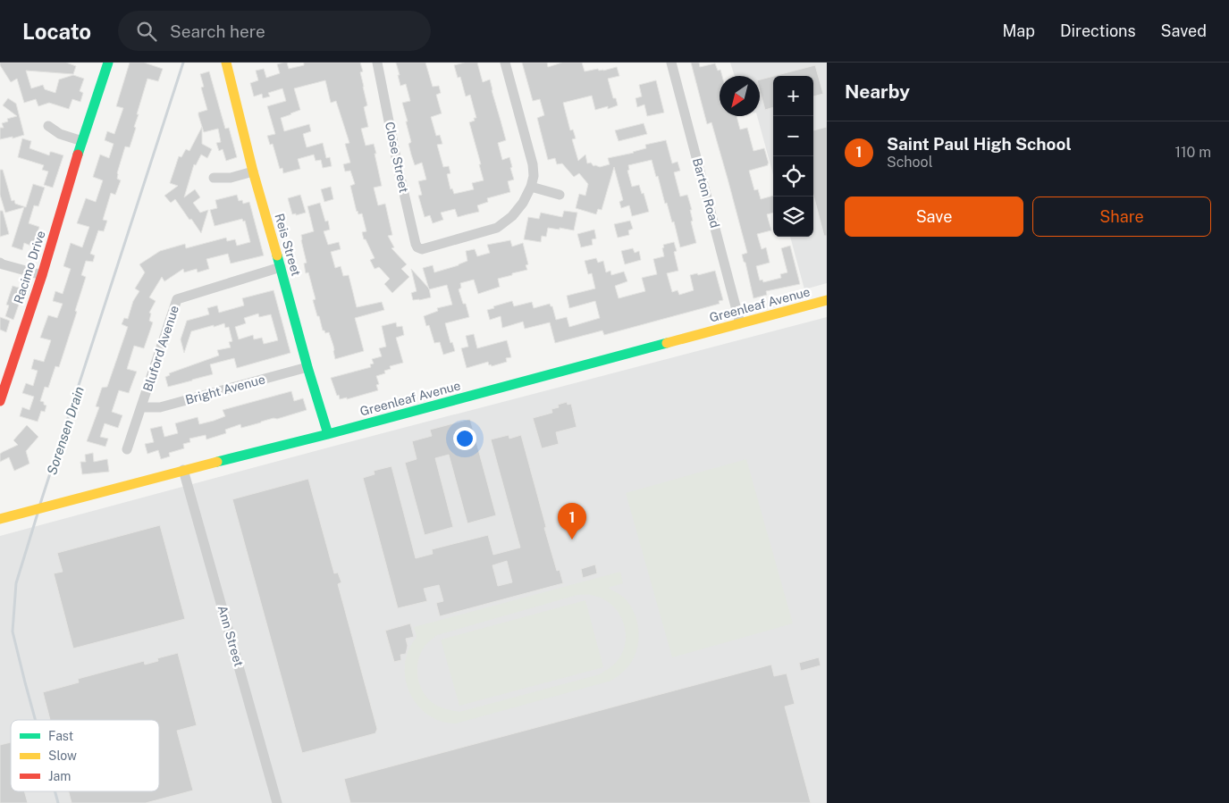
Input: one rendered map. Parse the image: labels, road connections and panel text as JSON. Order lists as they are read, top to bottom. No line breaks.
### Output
{"streets":{"main road":["Reis Street","Racimo Drive","Greenleaf Avenue"],"street":["Close Street","Barton Road","Bluford Avenue","Bright Avenue","Ann Street"]},"crossings":[["Barton Road","Greenleaf Avenue"],["Reis Street","Greenleaf Avenue"],["Reis Street","Bluford Avenue"],["Reis Street","Bright Avenue"],["Greenleaf Avenue","Ann Street"],["Bluford Avenue","Bright Avenue"]],"water":["Sorensen Drain"],"legend":["Fast","Slow","Jam"],"north":"bottom left","page":{"header":"Locato","search":"Search here","nav":["Map","Directions","Saved"],"heading":"Nearby","map_buttons":["+","−"],"list":[{"mark":"1","name":"Saint Paul High School","note":"School","value":"110 m"}],"buttons":["Save","Share"],"pins":"1"}}
